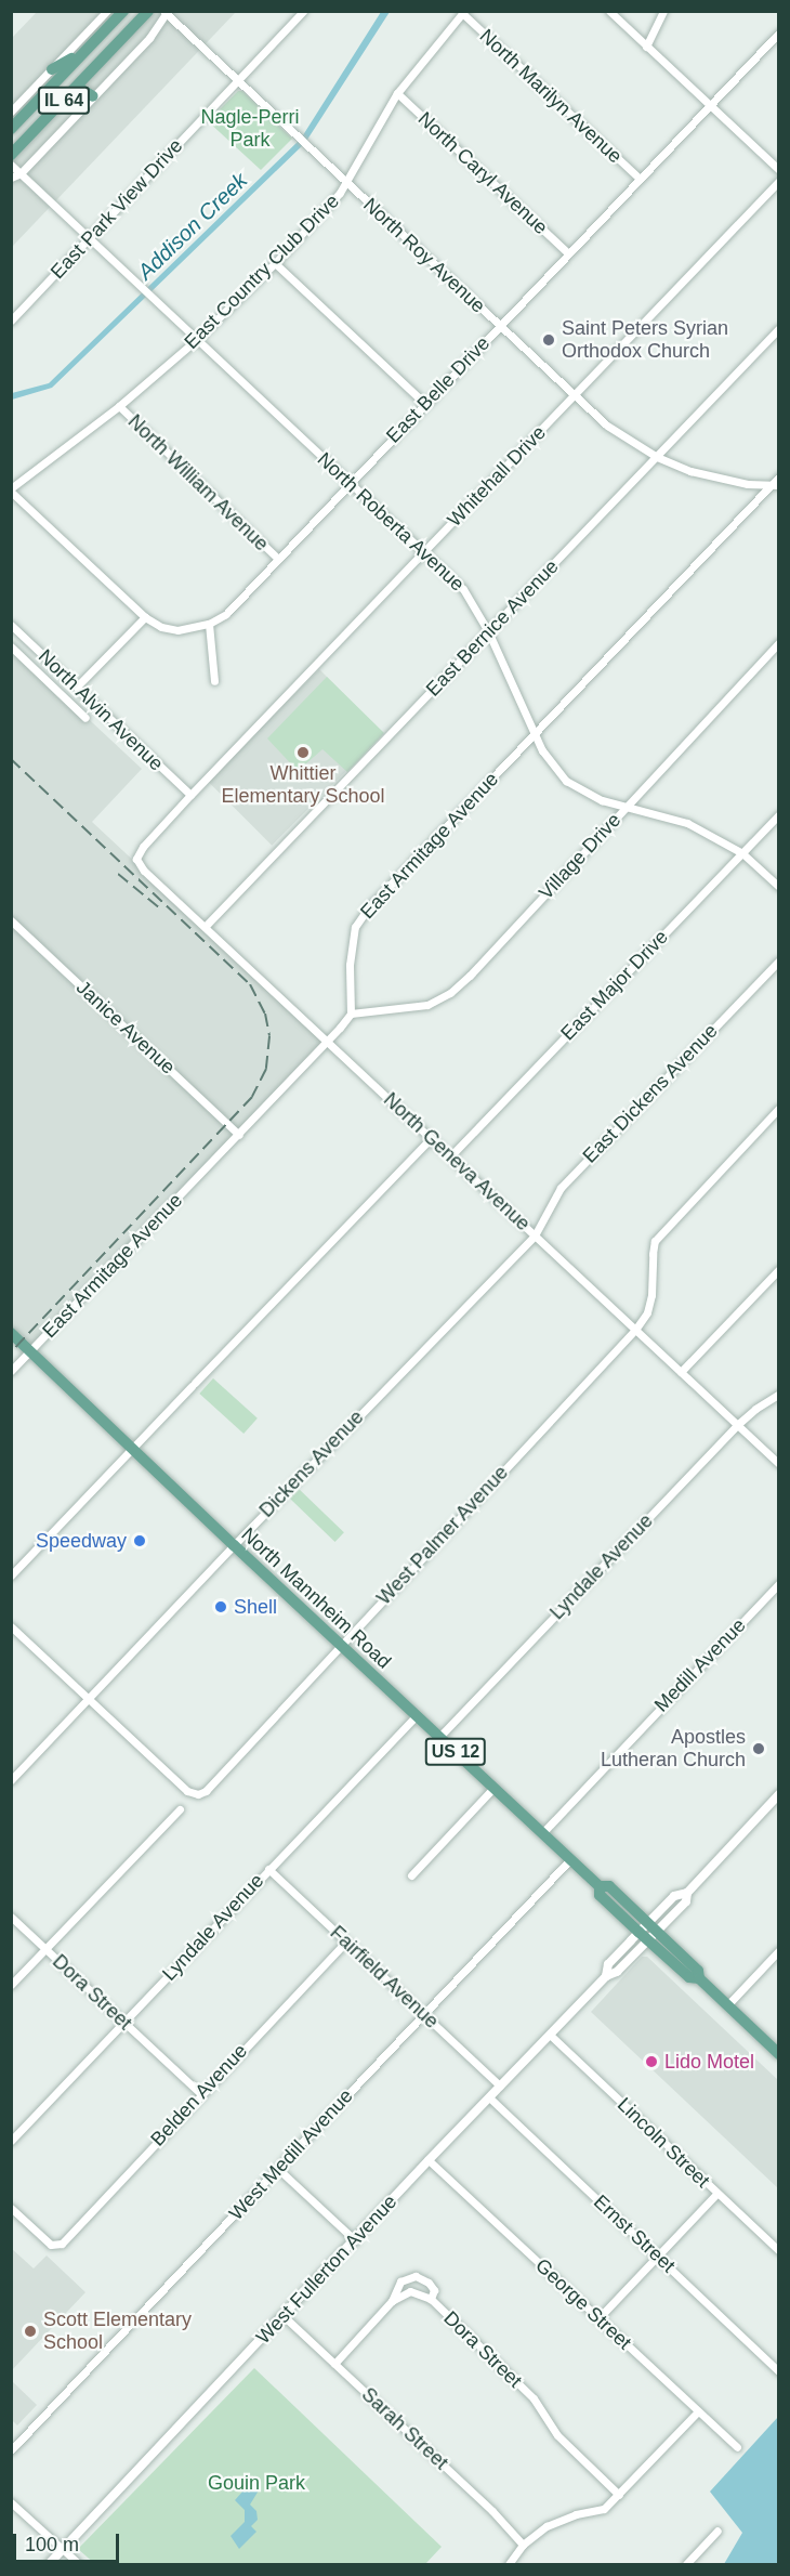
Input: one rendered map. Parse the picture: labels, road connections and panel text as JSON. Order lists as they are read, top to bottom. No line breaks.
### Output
{"streets":{"main road":["IL 64","North Mannheim Road","US 12"],"street":["North Marilyn Avenue","North Caryl Avenue","East Park View Drive","North Roy Avenue","East Country Club Drive","East Belle Drive","Whitehall Drive","North William Avenue","North Roberta Avenue","East Bernice Avenue","North Alvin Avenue","East Armitage Avenue","Village Drive","East Major Drive","Janice Avenue","East Dickens Avenue","North Geneva Avenue","Dickens Avenue","West Palmer Avenue","Lyndale Avenue","Medill Avenue","Fairfield Avenue","Dora Street","Belden Avenue","Lincoln Street","West Medill Avenue","Ernst Street","West Fullerton Avenue","George Street","Sarah Street"]},"crossings":[["North Marilyn Avenue","East Country Club Drive"],["North Marilyn Avenue","East Belle Drive"],["North Caryl Avenue","East Country Club Drive"],["North Caryl Avenue","East Belle Drive"],["East Park View Drive","North Roy Avenue"],["East Park View Drive","North Roberta Avenue"],["North Roy Avenue","East Country Club Drive"],["North Roy Avenue","East Belle Drive"],["North Roy Avenue","Whitehall Drive"],["North Roy Avenue","East Bernice Avenue"],["North Roy Avenue","East Armitage Avenue"],["East Country Club Drive","North William Avenue"],["East Country Club Drive","North Roberta Avenue"],["East Belle Drive","North William Avenue"],["East Belle Drive","North Roberta Avenue"],["Whitehall Drive","North Roberta Avenue"],["Whitehall Drive","North Alvin Avenue"],["Whitehall Drive","North Geneva Avenue"],["North Roberta Avenue","East Bernice Avenue"],["North Roberta Avenue","East Armitage Avenue"],["North Roberta Avenue","Village Drive"],["North Roberta Avenue","East Major Drive"],["East Bernice Avenue","North Geneva Avenue"],["East Armitage Avenue","Village Drive"],["East Armitage Avenue","Janice Avenue"],["East Armitage Avenue","North Geneva Avenue"],["East Armitage Avenue","North Mannheim Road"],["East Major Drive","North Geneva Avenue"],["East Dickens Avenue","North Geneva Avenue"],["East Dickens Avenue","Dickens Avenue"],["North Geneva Avenue","Dickens Avenue"],["North Geneva Avenue","West Palmer Avenue"],["North Geneva Avenue","Lyndale Avenue"],["Dickens Avenue","West Palmer Avenue"],["Dickens Avenue","North Mannheim Road"],["West Palmer Avenue","North Mannheim Road"],["Lyndale Avenue","North Mannheim Road"],["Lyndale Avenue","Fairfield Avenue"],["Lyndale Avenue","Dora Street"],["North Mannheim Road","Medill Avenue"],["North Mannheim Road","West Medill Avenue"],["North Mannheim Road","West Fullerton Avenue"],["Fairfield Avenue","Belden Avenue"],["Fairfield Avenue","West Medill Avenue"],["Fairfield Avenue","West Fullerton Avenue"],["Dora Street","Belden Avenue"],["Lincoln Street","West Fullerton Avenue"],["Ernst Street","West Fullerton Avenue"],["West Fullerton Avenue","George Street"],["West Fullerton Avenue","Sarah Street"]],"water":["Addison Creek"],"parks":["Nagle-Perri Park","Gouin Park"],"places":["Saint Peters Syrian Orthodox Church","Whittier Elementary School","Speedway","Shell","Apostles Lutheran Church","Lido Motel","Scott Elementary School"],"scale_bar":"100 m"}
